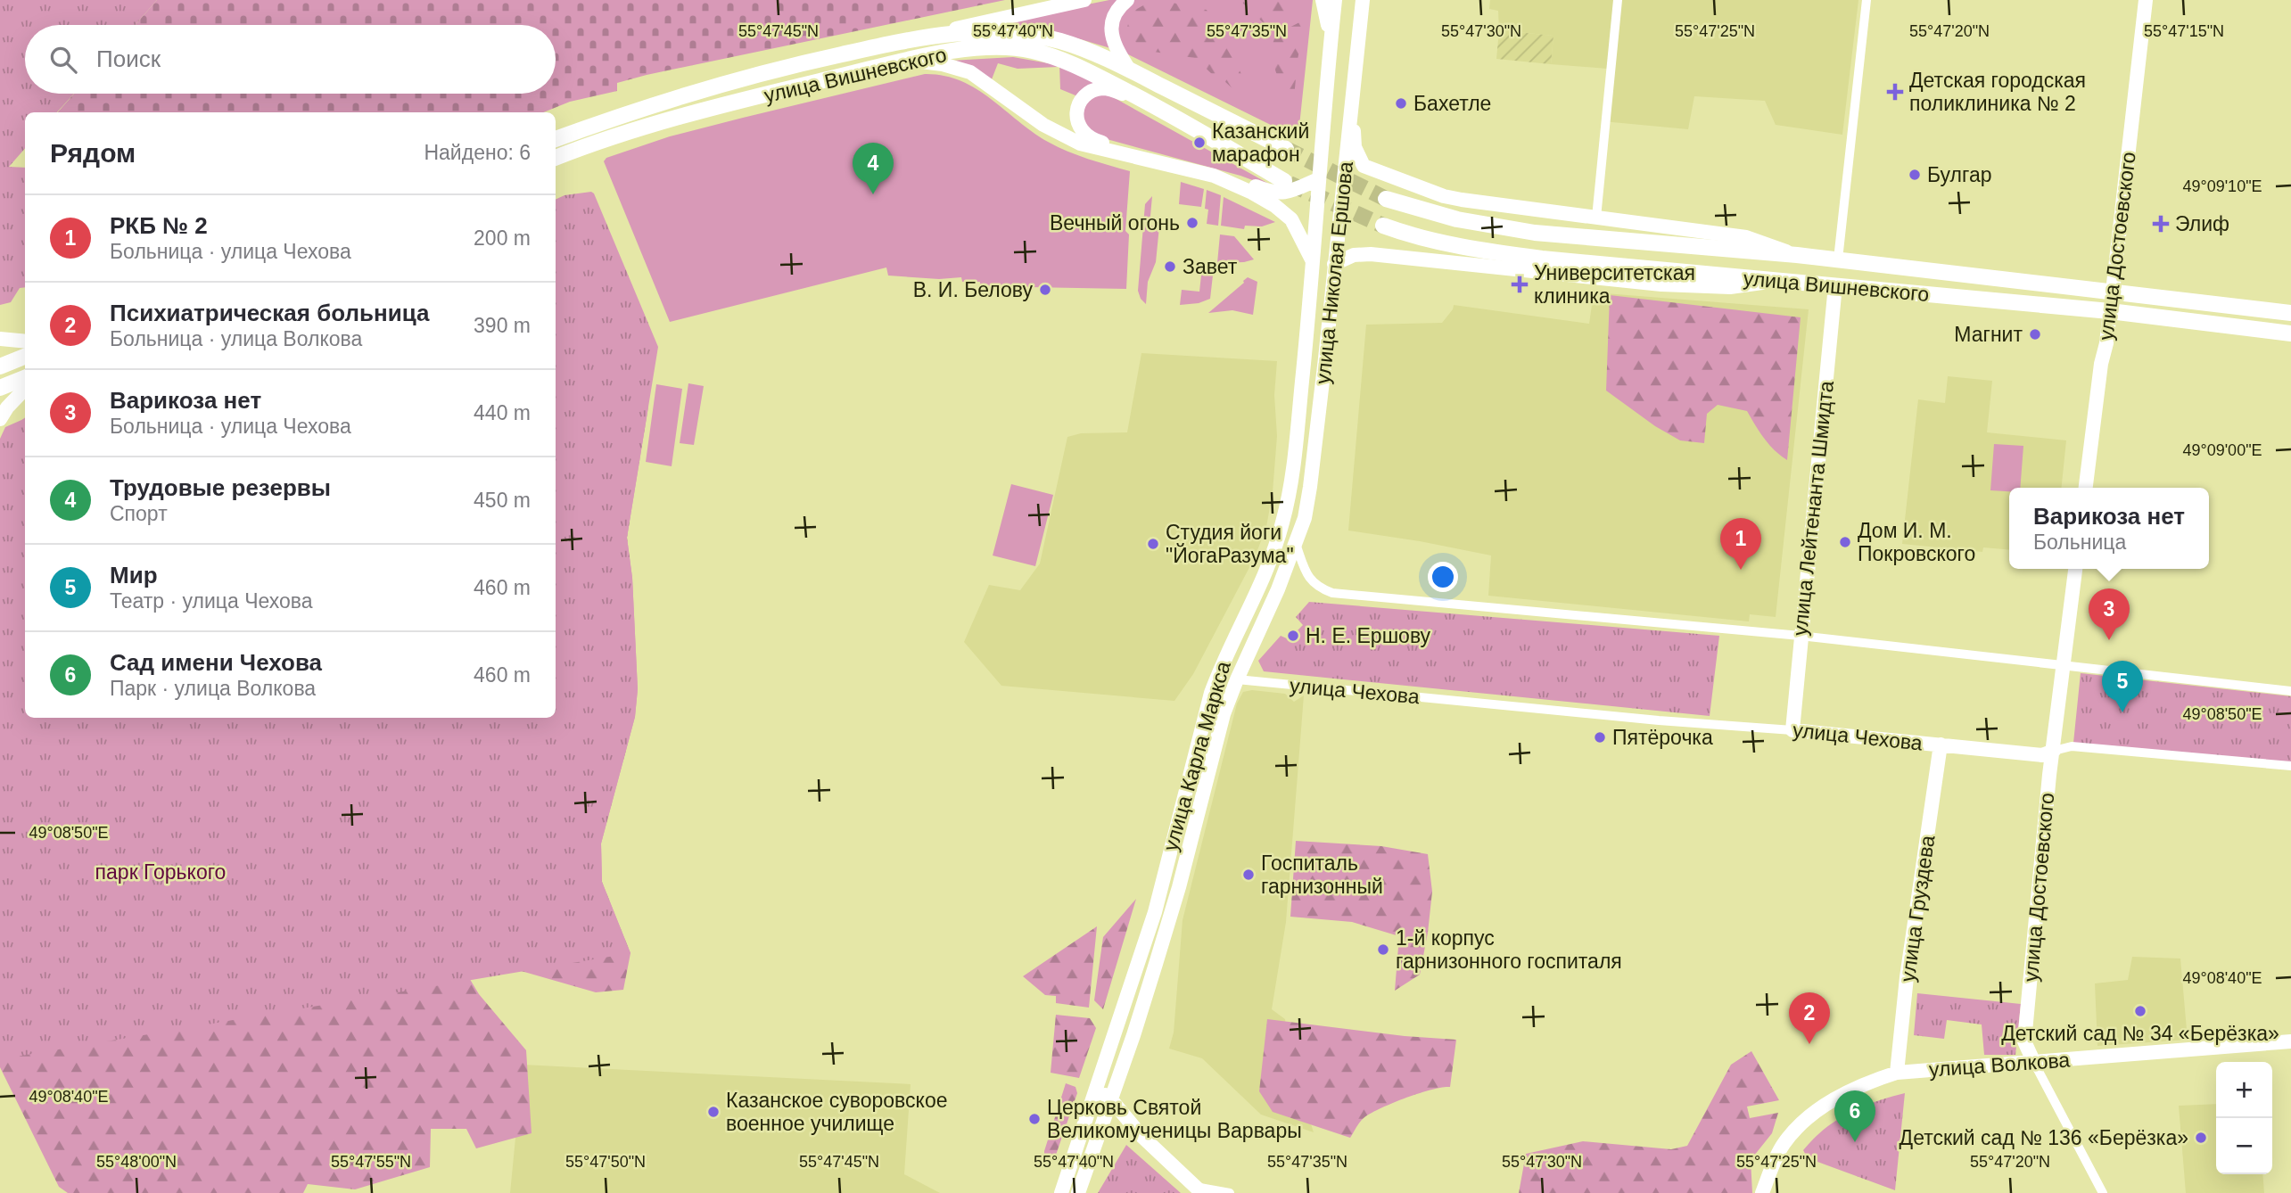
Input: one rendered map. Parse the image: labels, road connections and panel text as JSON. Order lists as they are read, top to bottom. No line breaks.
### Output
{"streets":{"main road":["улица Вишневского","улица Достоевского","улица Николая Ершова","улица Лейтенанта Шмидта","улица Чехова","улица Карла Маркса","улица Груздева","улица Волкова"]},"crossings":[["улица Вишневского","улица Достоевского"],["улица Вишневского","улица Лейтенанта Шмидта"],["улица Достоевского","улица Чехова"],["улица Достоевского","улица Волкова"],["улица Николая Ершова","улица Карла Маркса"],["улица Лейтенанта Шмидта","улица Чехова"],["улица Чехова","улица Карла Маркса"],["улица Чехова","улица Груздева"],["улица Груздева","улица Волкова"]],"parks":["парк Горького"],"places":{"health":["Детская городская поликлиника № 2","Элиф","Университетская клиника"],"other":["Бахетле","Казанский марафон","Булгар","Вечный огонь","Завет","В. И. Белову","Магнит","Дом И. М. Покровского","Студия йоги \"ЙогаРазума\"","Н. Е. Ершову","Пятёрочка","Госпиталь гарнизонный","1-й корпус гарнизонного госпиталя","Детский сад № 34 «Берёзка»","Казанское суворовское военное училище","Церковь Святой Великомученицы Варвары","Детский сад № 136 «Берёзка»"]},"page":{"search":"Поиск","heading":["Рядом","Найдено: 6"],"pins":["4","1","3","5","2","6"],"list":[{"mark":"1","name":"РКБ № 2","note":"Больница · улица Чехова","value":"200 m"},{"mark":"2","name":"Психиатрическая больница","note":"Больница · улица Волкова","value":"390 m"},{"mark":"3","name":"Варикоза нет","note":"Больница · улица Чехова","value":"440 m"},{"mark":"4","name":"Трудовые резервы","note":"Спорт","value":"450 m"},{"mark":"5","name":"Мир","note":"Театр · улица Чехова","value":"460 m"},{"mark":"6","name":"Сад имени Чехова","note":"Парк · улица Волкова","value":"460 m"}],"popup":["Варикоза нет","Больница"],"map_buttons":["+","−"]},"coordinates":["55°47'45\"N","55°47'40\"N","55°47'35\"N","55°47'30\"N","55°47'25\"N","55°47'20\"N","55°47'15\"N","49°09'10\"E","49°09'00\"E","49°08'50\"E","49°08'40\"E","55°48'00\"N","55°47'55\"N","55°47'50\"N"]}
